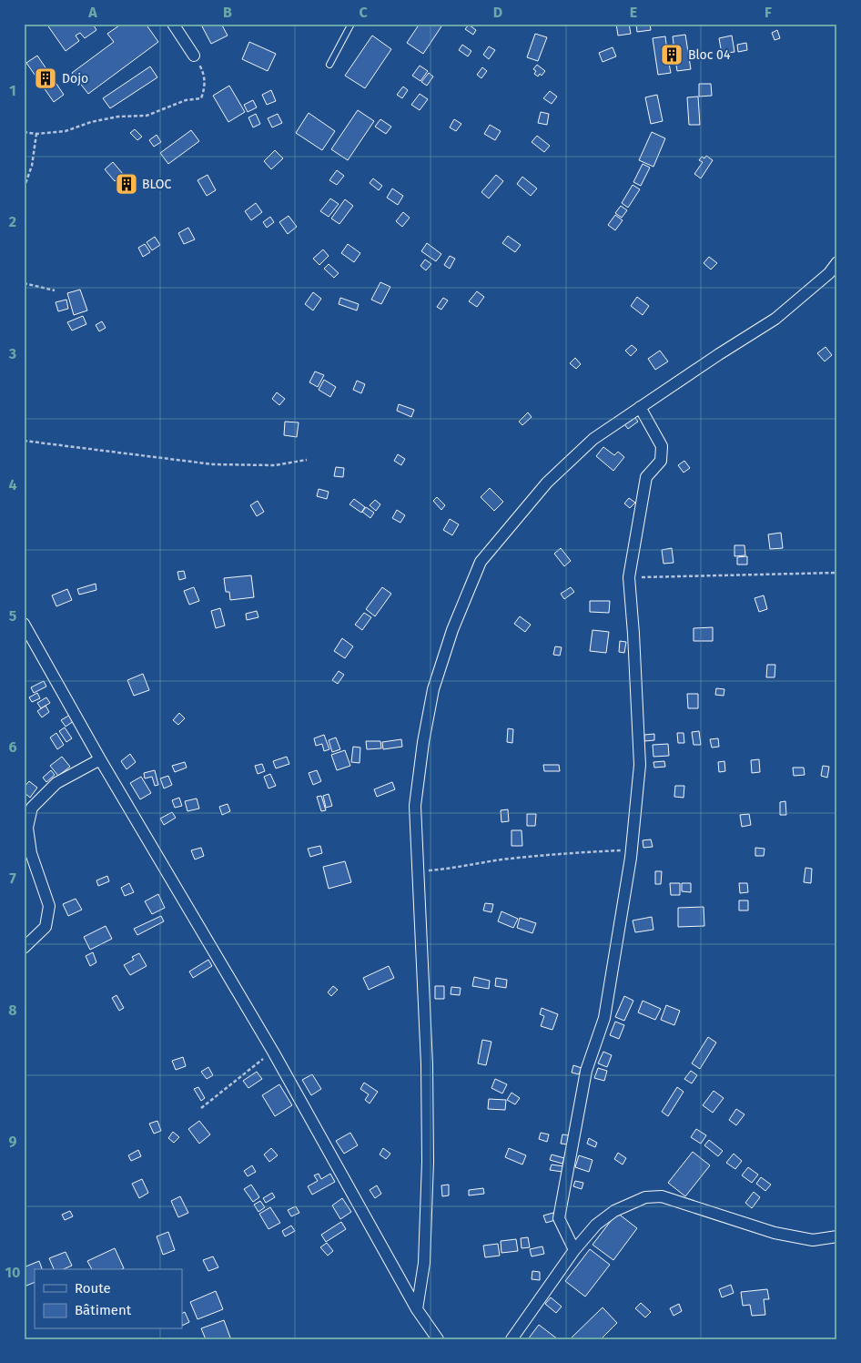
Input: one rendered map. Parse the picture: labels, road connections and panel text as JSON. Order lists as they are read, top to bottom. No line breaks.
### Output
{"places":{"building":["Bloc 04","Dojo","BLOC"]},"legend":["Route","Bâtiment"],"grid":{"columns":["A","B","C","D","E","F"],"rows":["1","2","3","4","5","6","7","8","9","10"]}}
